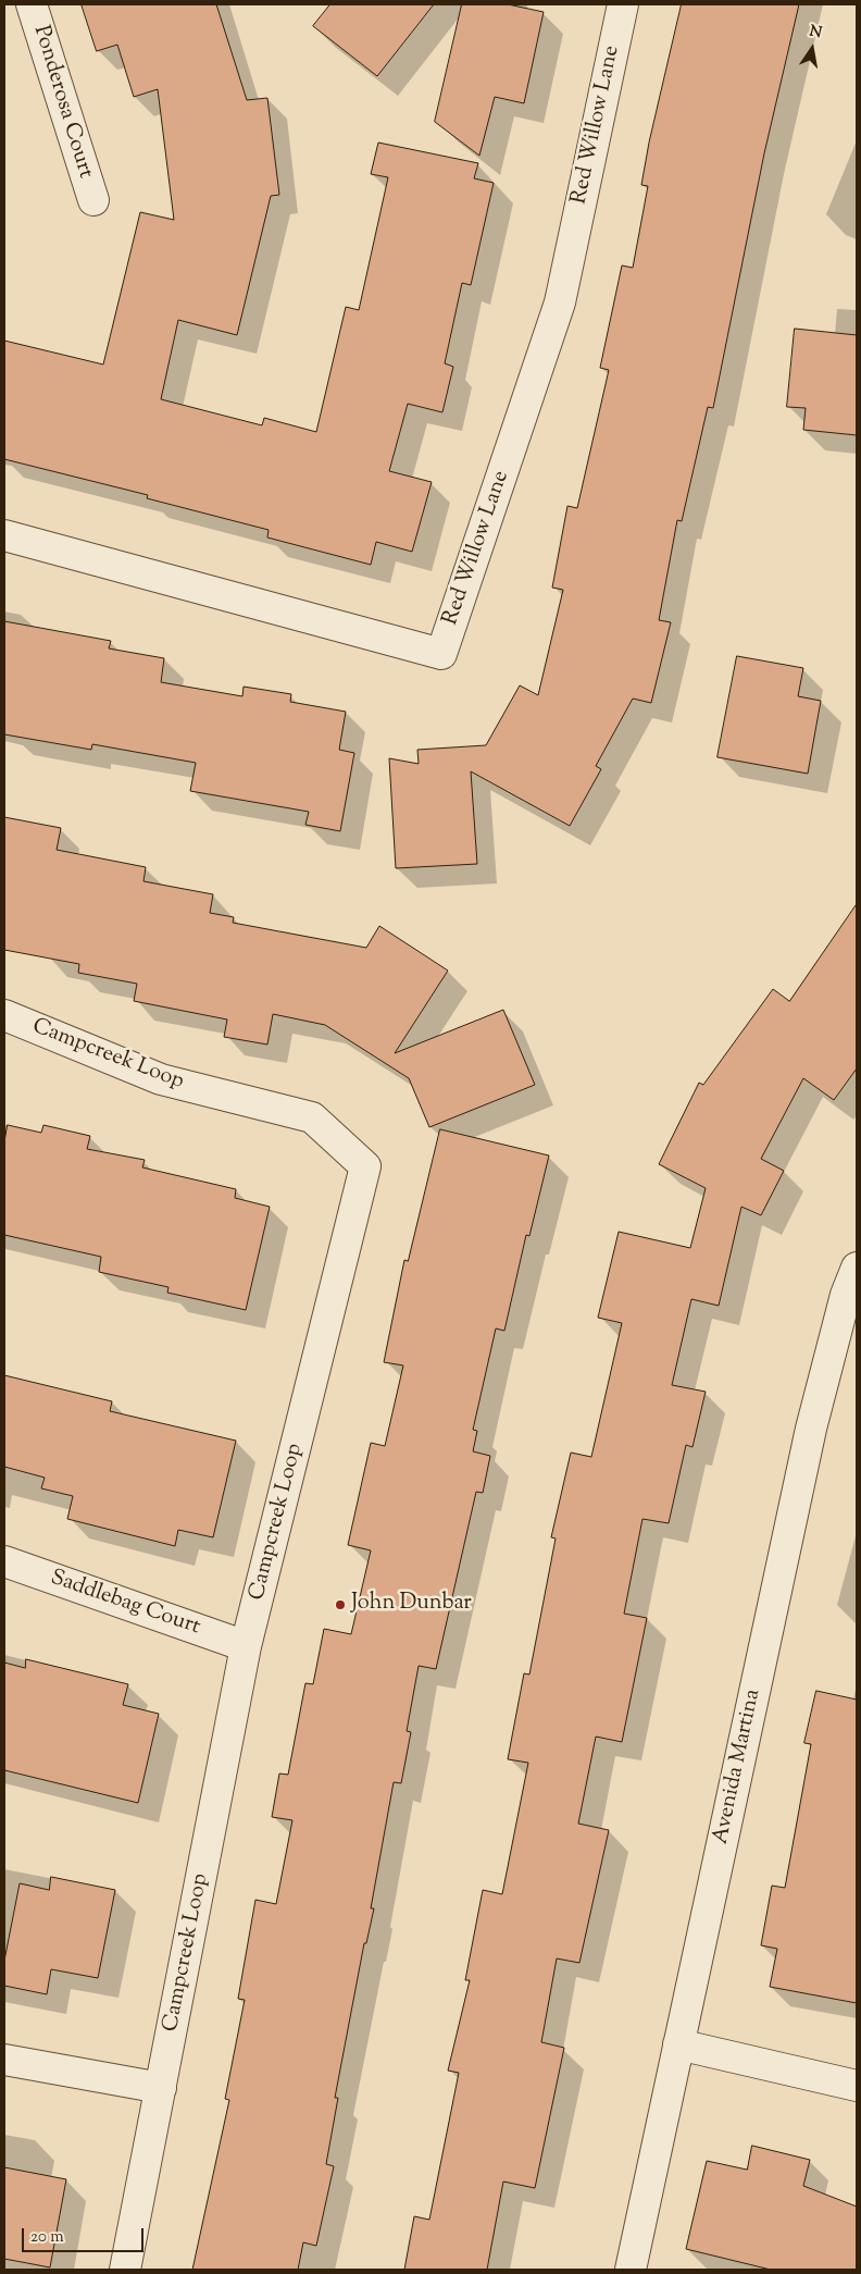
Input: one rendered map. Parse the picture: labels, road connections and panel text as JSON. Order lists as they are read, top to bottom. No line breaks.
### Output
{"streets":{"street":["Ponderosa Court","Red Willow Lane","Campcreek Loop","Saddlebag Court","Avenida Martina"]},"crossings":[["Campcreek Loop","Saddlebag Court"]],"places":["John Dunbar"],"scale_bar":"20 m","north":"top"}
